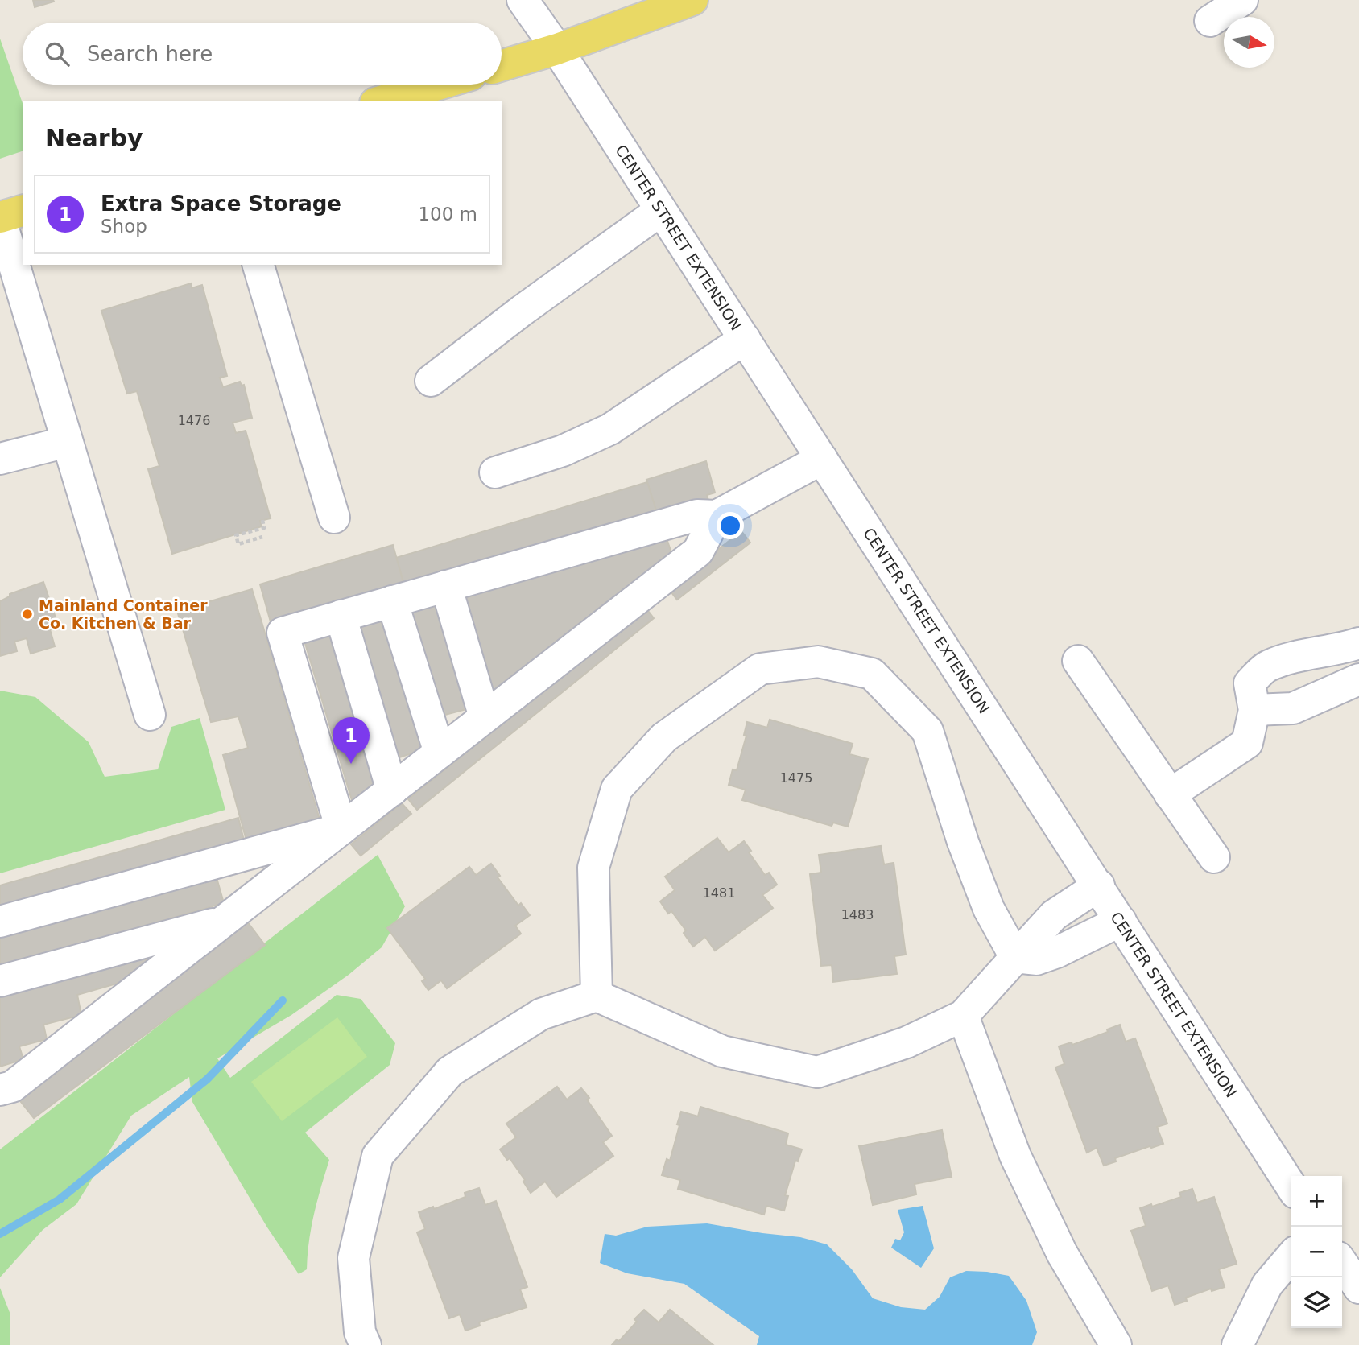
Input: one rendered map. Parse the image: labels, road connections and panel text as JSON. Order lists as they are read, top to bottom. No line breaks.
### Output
{"streets":{"street":["CENTER STREET EXTENSION"]},"places":["Mainland Container Co. Kitchen & Bar"],"house_numbers":["1476","1475","1481","1483"],"north":"right","page":{"search":"Search here","heading":"Nearby","list":[{"mark":"1","name":"Extra Space Storage","note":"Shop","value":"100 m"}],"pins":"1","map_buttons":["+","−"]}}
